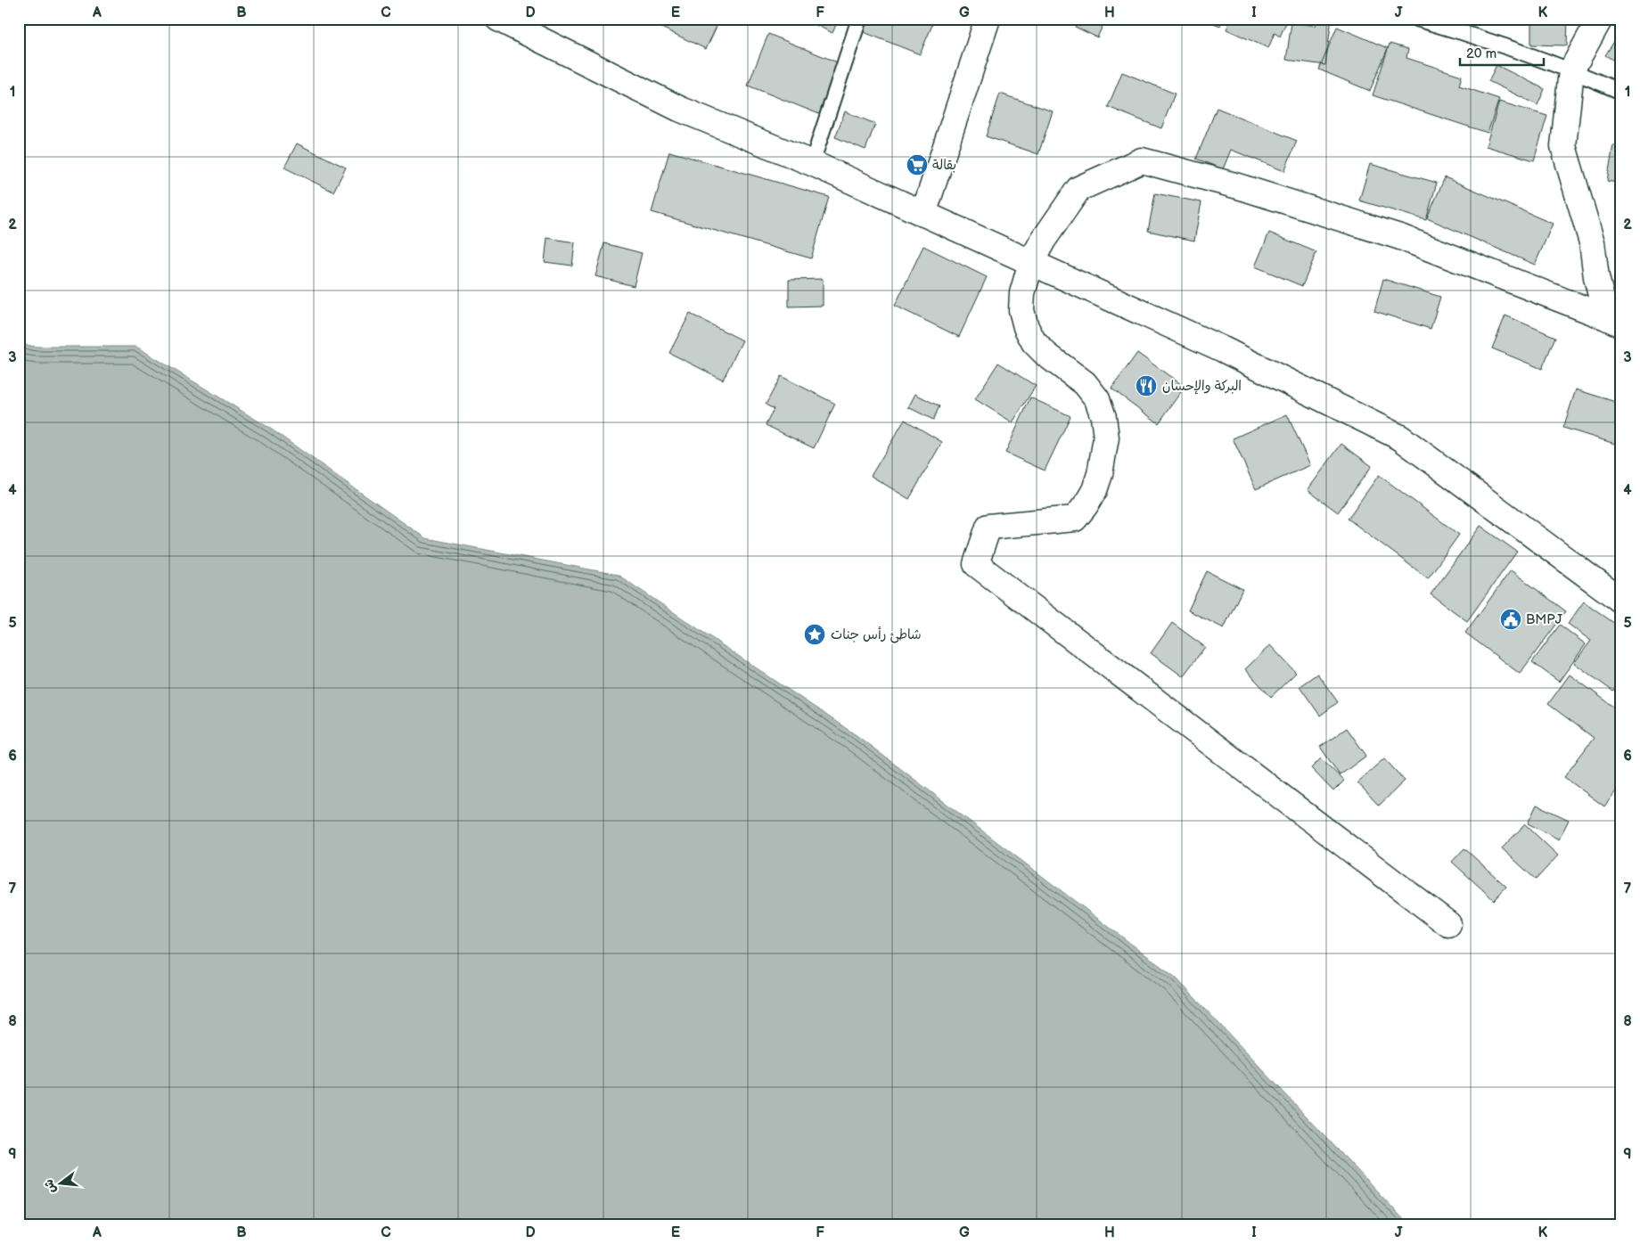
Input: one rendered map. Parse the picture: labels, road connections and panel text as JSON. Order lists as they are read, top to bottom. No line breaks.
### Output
{"places":{"supermarket":["بقالة"],"restaurant":["البركة والإحسان"],"public building":["BMPJ"],"place":["شاطئ رأس جنات"]},"scale_bar":"20 m","north":"left","grid":{"columns":["A","B","C","D","E","F","G","H","I","J","K"],"rows":["1","2","3","4","5","6","7","8","9"]}}
